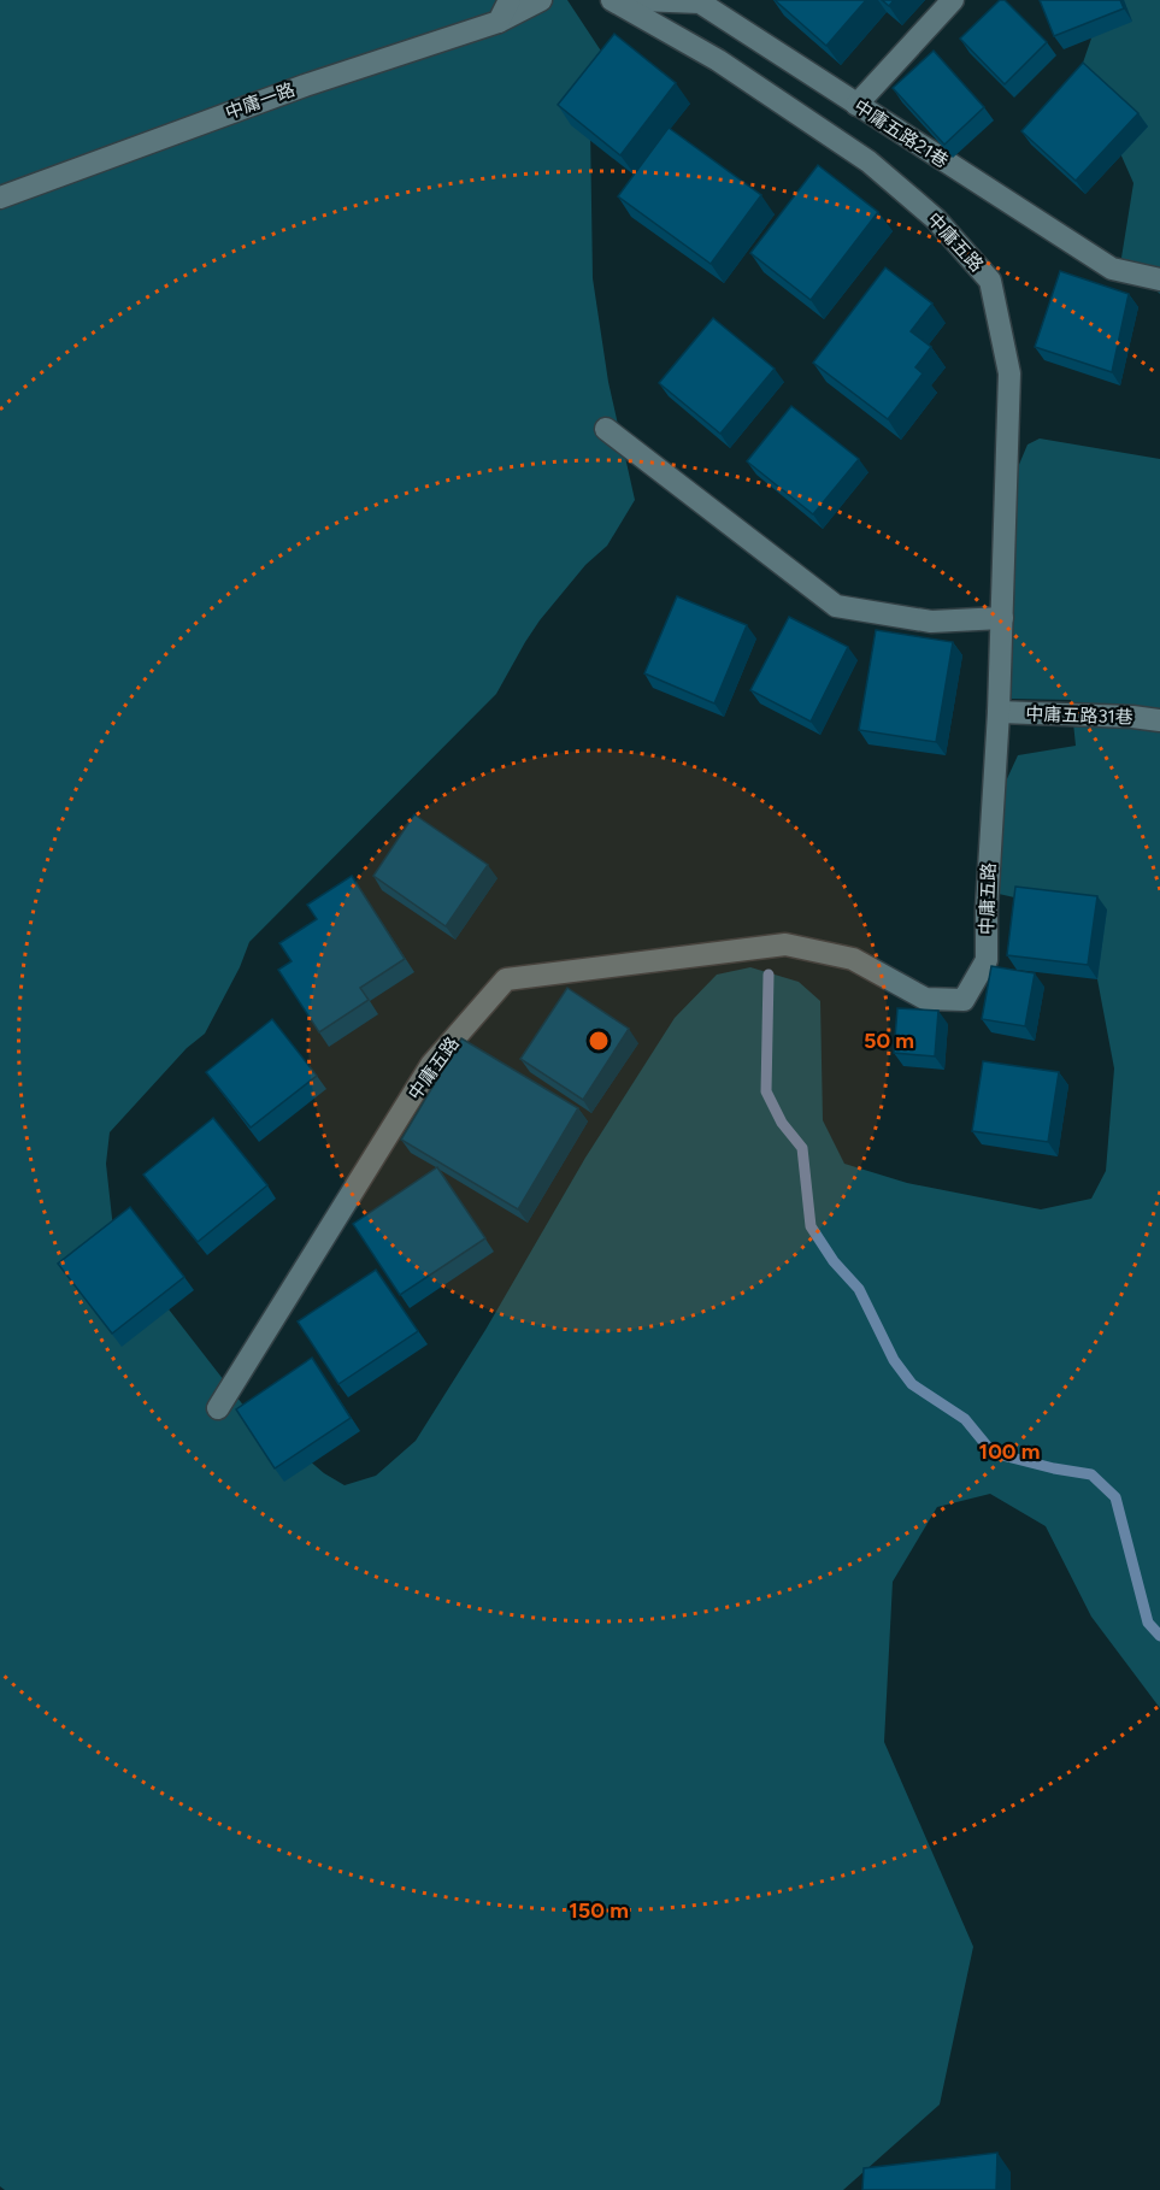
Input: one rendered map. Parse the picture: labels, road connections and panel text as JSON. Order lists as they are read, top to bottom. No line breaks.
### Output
{"streets":{"street":["中庸一路","中庸五路21巷","中庸五路","中庸五路31巷"]},"crossings":[["中庸五路","中庸五路31巷"]],"rings":["50 m","100 m","150 m"]}
